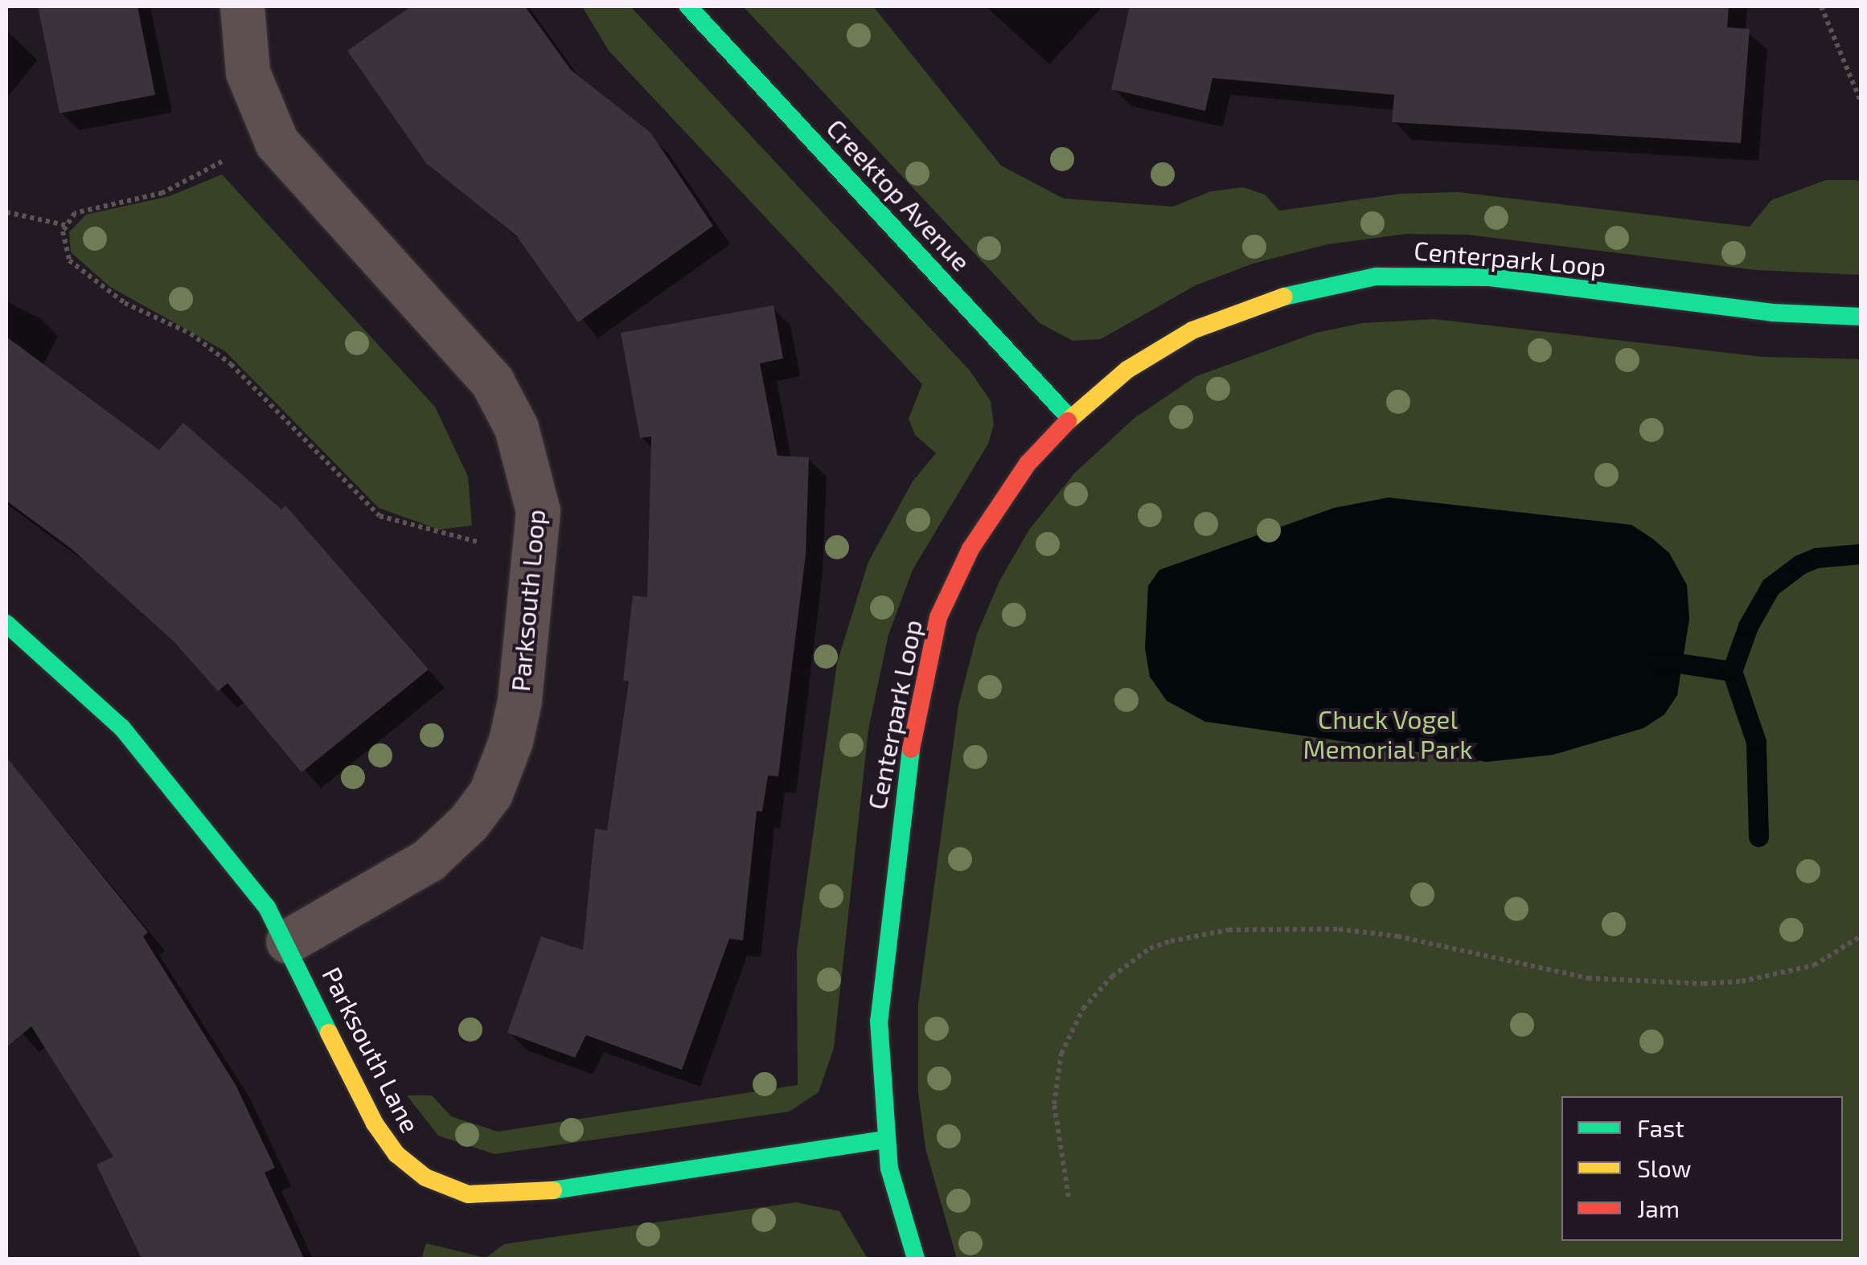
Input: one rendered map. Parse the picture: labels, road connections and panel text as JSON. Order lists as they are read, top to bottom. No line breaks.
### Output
{"streets":{"street":["Creektop Avenue","Centerpark Loop","Parksouth Loop","Parksouth Lane"]},"crossings":[["Creektop Avenue","Centerpark Loop"],["Centerpark Loop","Parksouth Lane"],["Parksouth Loop","Parksouth Lane"]],"parks":["Chuck Vogel Memorial Park"],"legend":["Fast","Slow","Jam"]}
